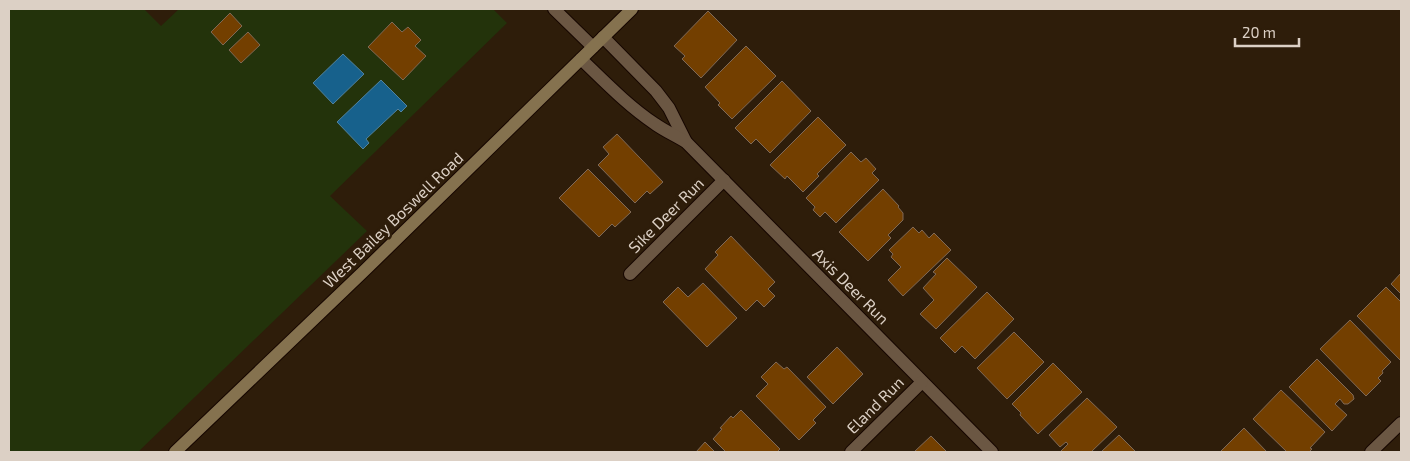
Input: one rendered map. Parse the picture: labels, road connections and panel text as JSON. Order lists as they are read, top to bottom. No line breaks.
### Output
{"streets":{"main road":["West Bailey Boswell Road"],"street":["Sike Deer Run","Axis Deer Run","Eland Run"]},"crossings":[["Sike Deer Run","Axis Deer Run"],["West Bailey Boswell Road","Axis Deer Run"],["Axis Deer Run","Eland Run"]],"scale_bar":"20 m"}
